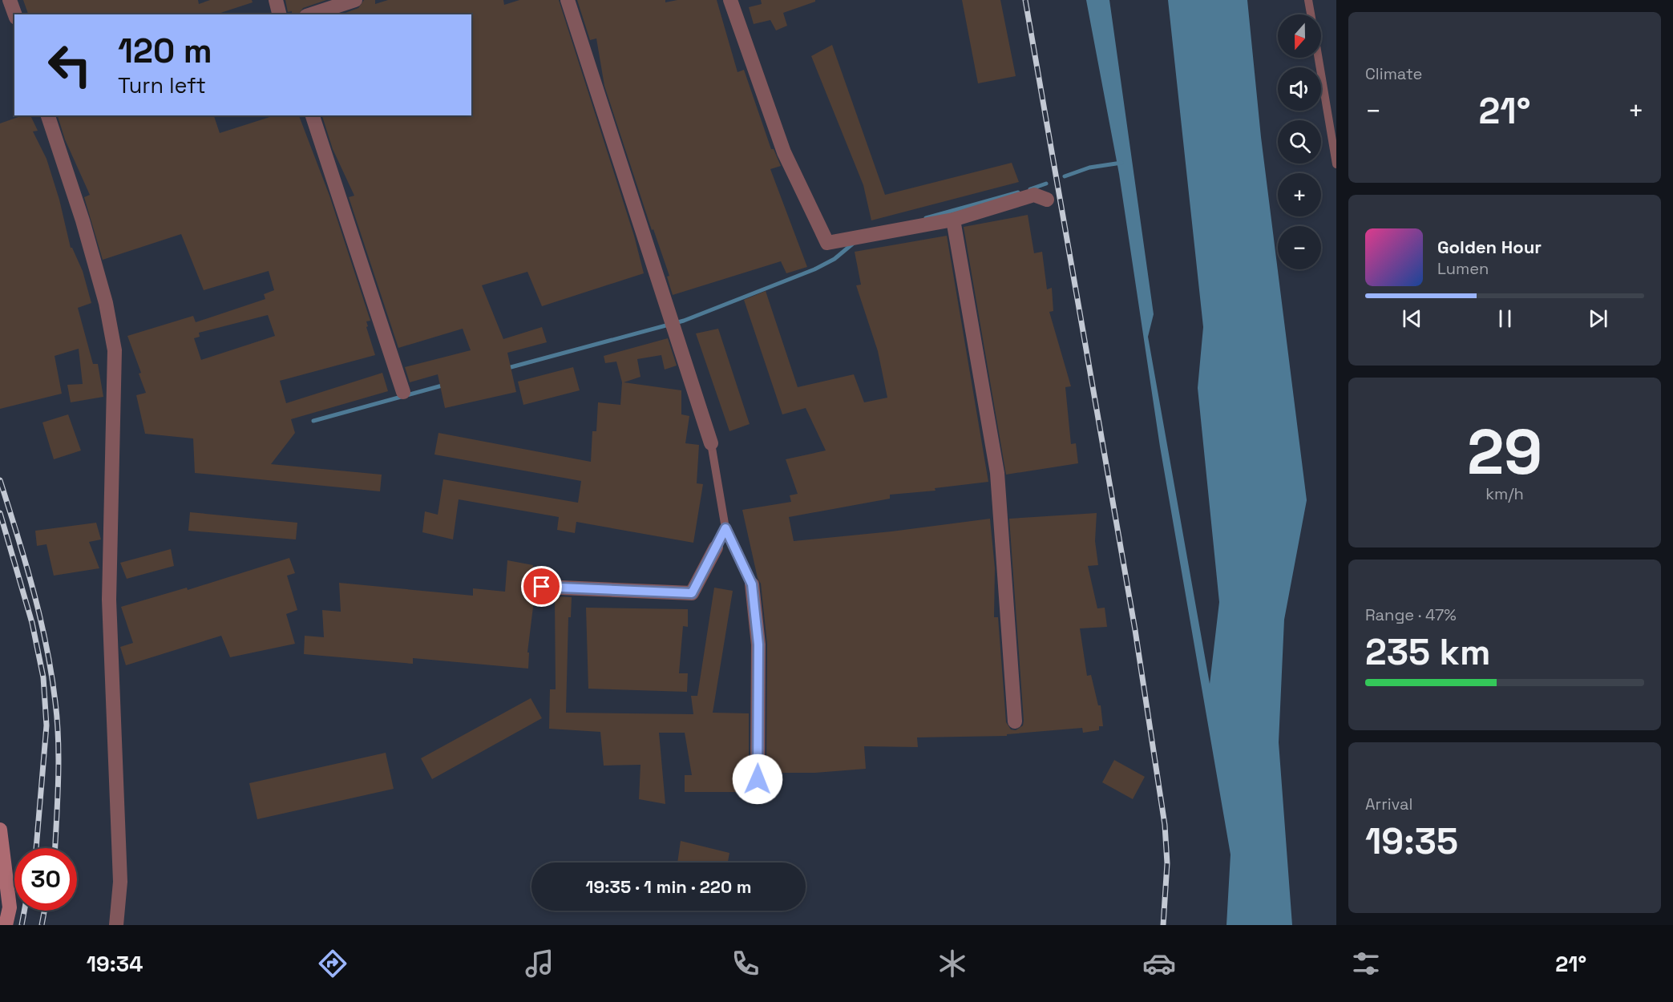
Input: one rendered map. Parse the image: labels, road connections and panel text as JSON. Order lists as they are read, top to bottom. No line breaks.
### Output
{"north":"bottom","page":{"tile":["Climate",["29","km/h"],["Range · 47%","235 km"],["Arrival","19:35"]],"map_buttons":["+","−"],"turn":["120 m","Turn left"],"heat":["−","21°","+"],"song":["Golden Hour","Lumen"],"limit":"30","trip":"19:35 · 1 min · 220 m","tabs":["19:34","21°"]}}
